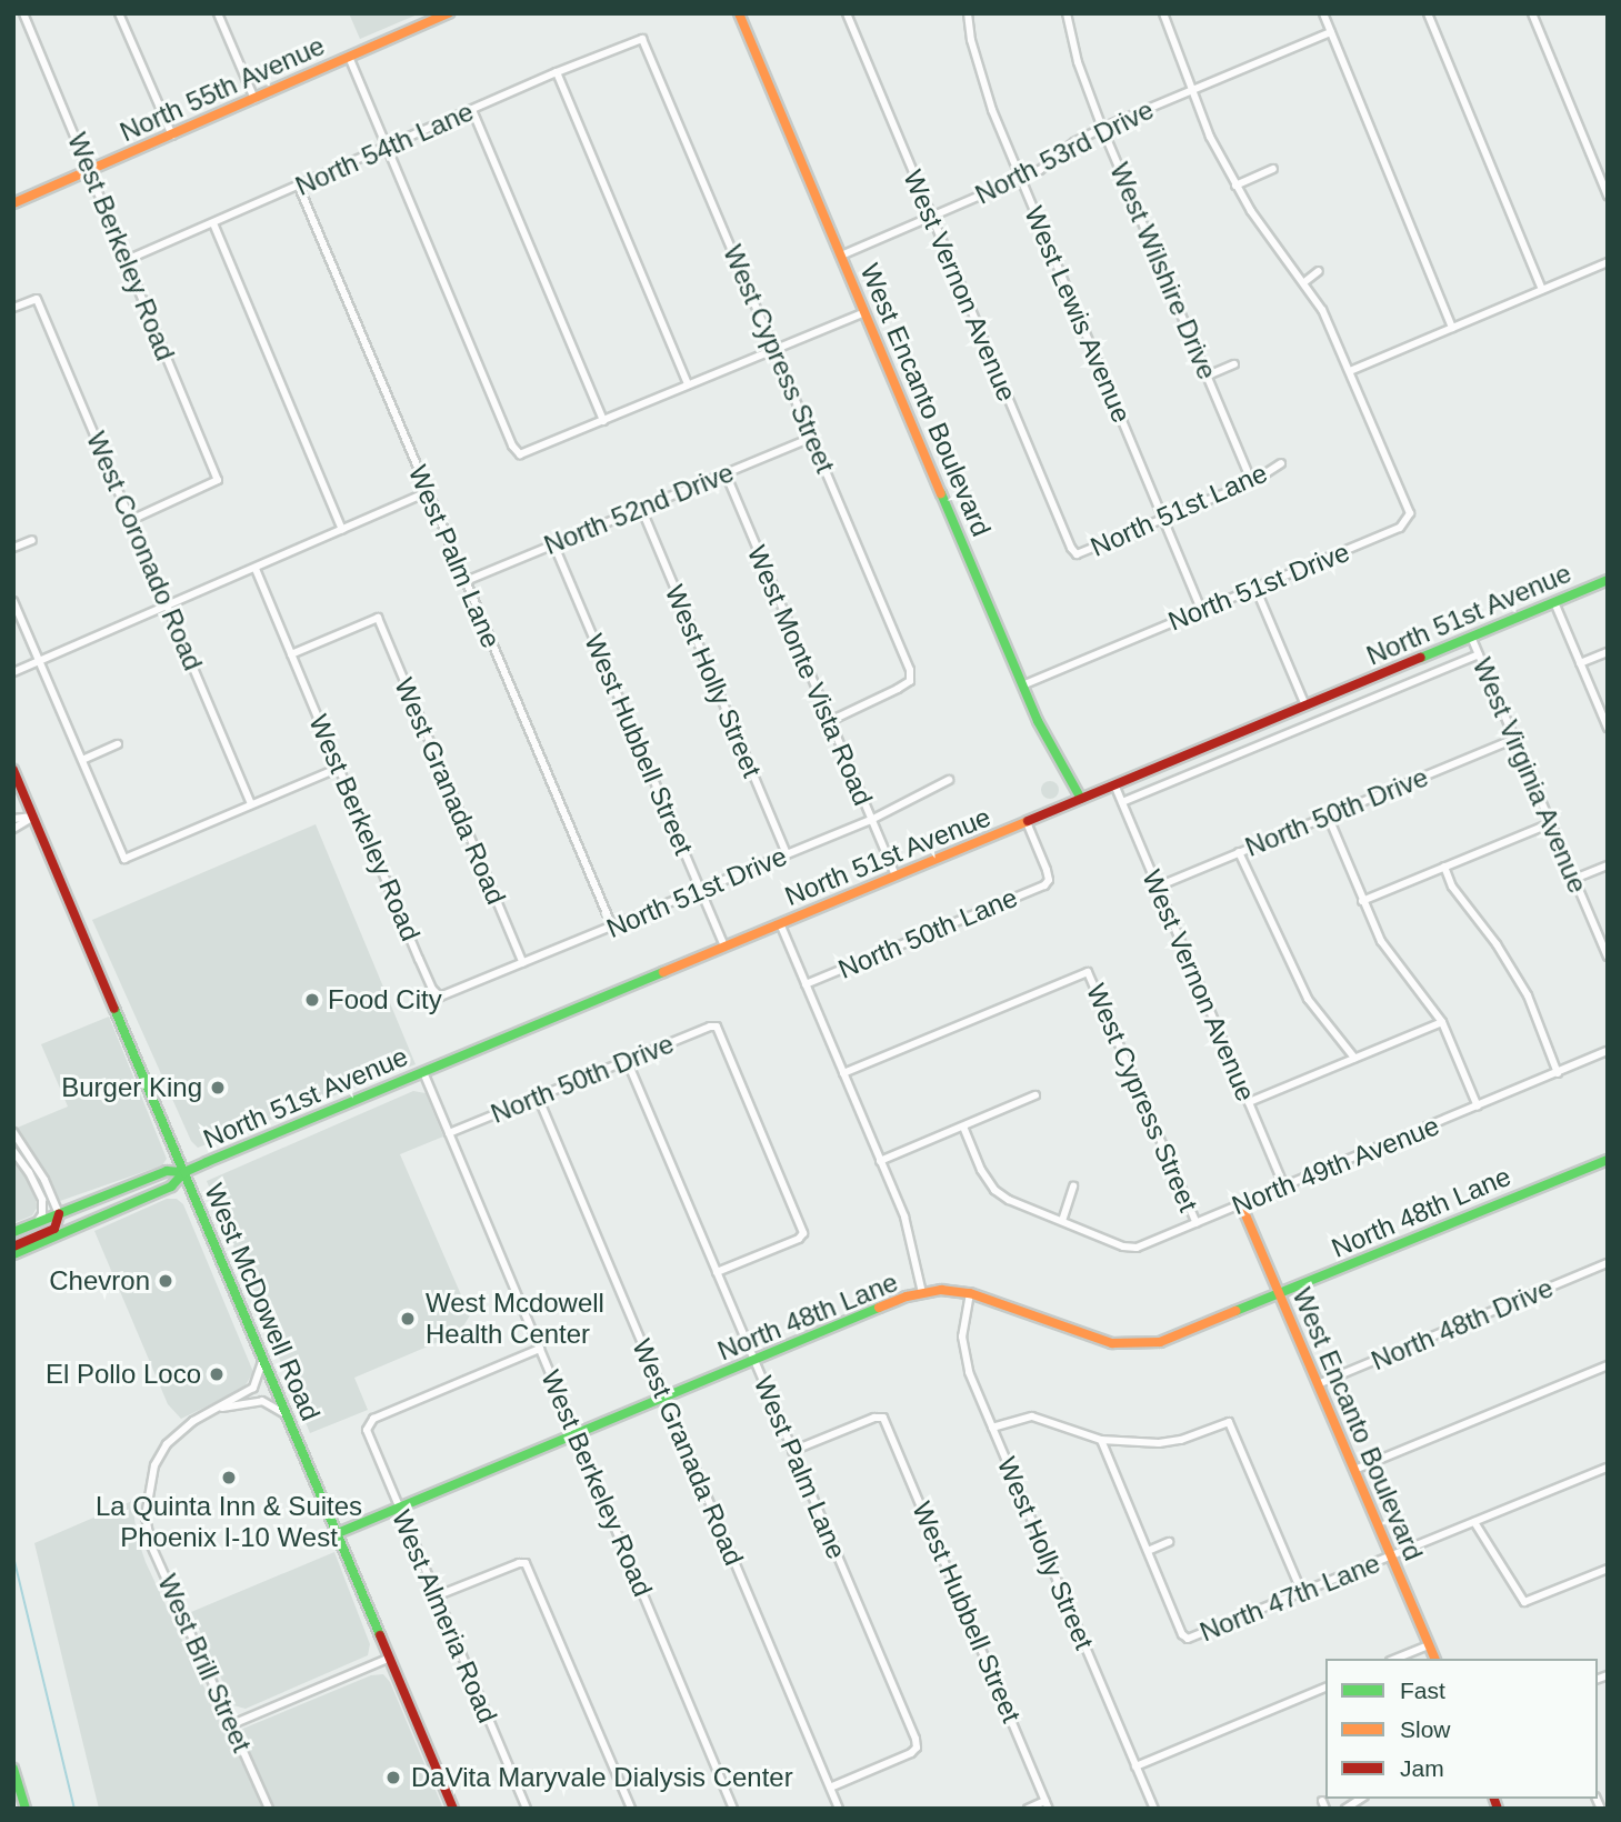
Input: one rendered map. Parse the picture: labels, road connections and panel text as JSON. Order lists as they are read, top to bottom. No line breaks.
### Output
{"streets":{"main road":["North 55th Avenue","West Encanto Boulevard","North 51st Avenue","North 48th Lane","West McDowell Road"],"street":["North 54th Lane","North 53rd Drive","West Berkeley Road","West Wilshire Drive","West Vernon Avenue","West Lewis Avenue","West Cypress Street","North 52nd Drive","North 51st Lane","West Coronado Road","West Palm Lane","North 51st Drive","West Monte Vista Road","West Holly Street","West Hubbell Street","West Virginia Avenue","West Granada Road","North 50th Drive","North 50th Lane","North 49th Avenue","North 48th Drive","North 47th Lane","West Almeria Road","West Brill Street"]},"crossings":[["North 55th Avenue","West Berkeley Road"],["North 54th Lane","West Berkeley Road"],["North 54th Lane","West Cypress Street"],["North 54th Lane","West Palm Lane"],["North 53rd Drive","West Wilshire Drive"],["North 53rd Drive","West Vernon Avenue"],["North 53rd Drive","West Lewis Avenue"],["North 53rd Drive","West Encanto Boulevard"],["West Berkeley Road","West Coronado Road"],["West Berkeley Road","North 51st Drive"],["West Berkeley Road","North 51st Avenue"],["West Berkeley Road","West Granada Road"],["West Berkeley Road","North 50th Drive"],["West Berkeley Road","North 48th Lane"],["West Berkeley Road","West Almeria Road"],["West Wilshire Drive","North 51st Lane"],["West Vernon Avenue","North 51st Lane"],["West Vernon Avenue","North 51st Avenue"],["West Vernon Avenue","North 50th Drive"],["West Vernon Avenue","North 49th Avenue"],["West Lewis Avenue","North 51st Lane"],["West Lewis Avenue","North 51st Drive"],["West Cypress Street","North 52nd Drive"],["West Cypress Street","West Monte Vista Road"],["West Cypress Street","North 49th Avenue"],["West Encanto Boulevard","North 51st Drive"],["West Encanto Boulevard","North 51st Avenue"],["West Encanto Boulevard","North 49th Avenue"],["West Encanto Boulevard","North 48th Lane"],["West Encanto Boulevard","North 48th Drive"],["West Encanto Boulevard","North 47th Lane"],["North 52nd Drive","West Palm Lane"],["North 52nd Drive","West Monte Vista Road"],["North 52nd Drive","West Holly Street"],["North 52nd Drive","West Hubbell Street"],["West Palm Lane","North 51st Drive"],["West Palm Lane","West Hubbell Street"],["West Palm Lane","West Granada Road"],["West Palm Lane","North 50th Drive"],["West Palm Lane","North 48th Lane"],["North 51st Drive","West Monte Vista Road"],["North 51st Drive","West Holly Street"],["North 51st Drive","West Hubbell Street"],["North 51st Drive","West Granada Road"],["North 51st Avenue","West Monte Vista Road"],["North 51st Avenue","West Hubbell Street"],["North 51st Avenue","West Virginia Avenue"],["North 51st Avenue","North 50th Lane"],["North 51st Avenue","West McDowell Road"],["West Holly Street","North 48th Lane"],["West Virginia Avenue","North 50th Drive"],["West Granada Road","North 50th Drive"],["West Granada Road","North 48th Lane"],["North 48th Lane","West McDowell Road"],["North 48th Lane","West Almeria Road"]],"places":["Food City","Burger King","Chevron","West Mcdowell Health Center","El Pollo Loco","La Quinta Inn & Suites Phoenix I-10 West","DaVita Maryvale Dialysis Center"],"legend":["Fast","Slow","Jam"]}
